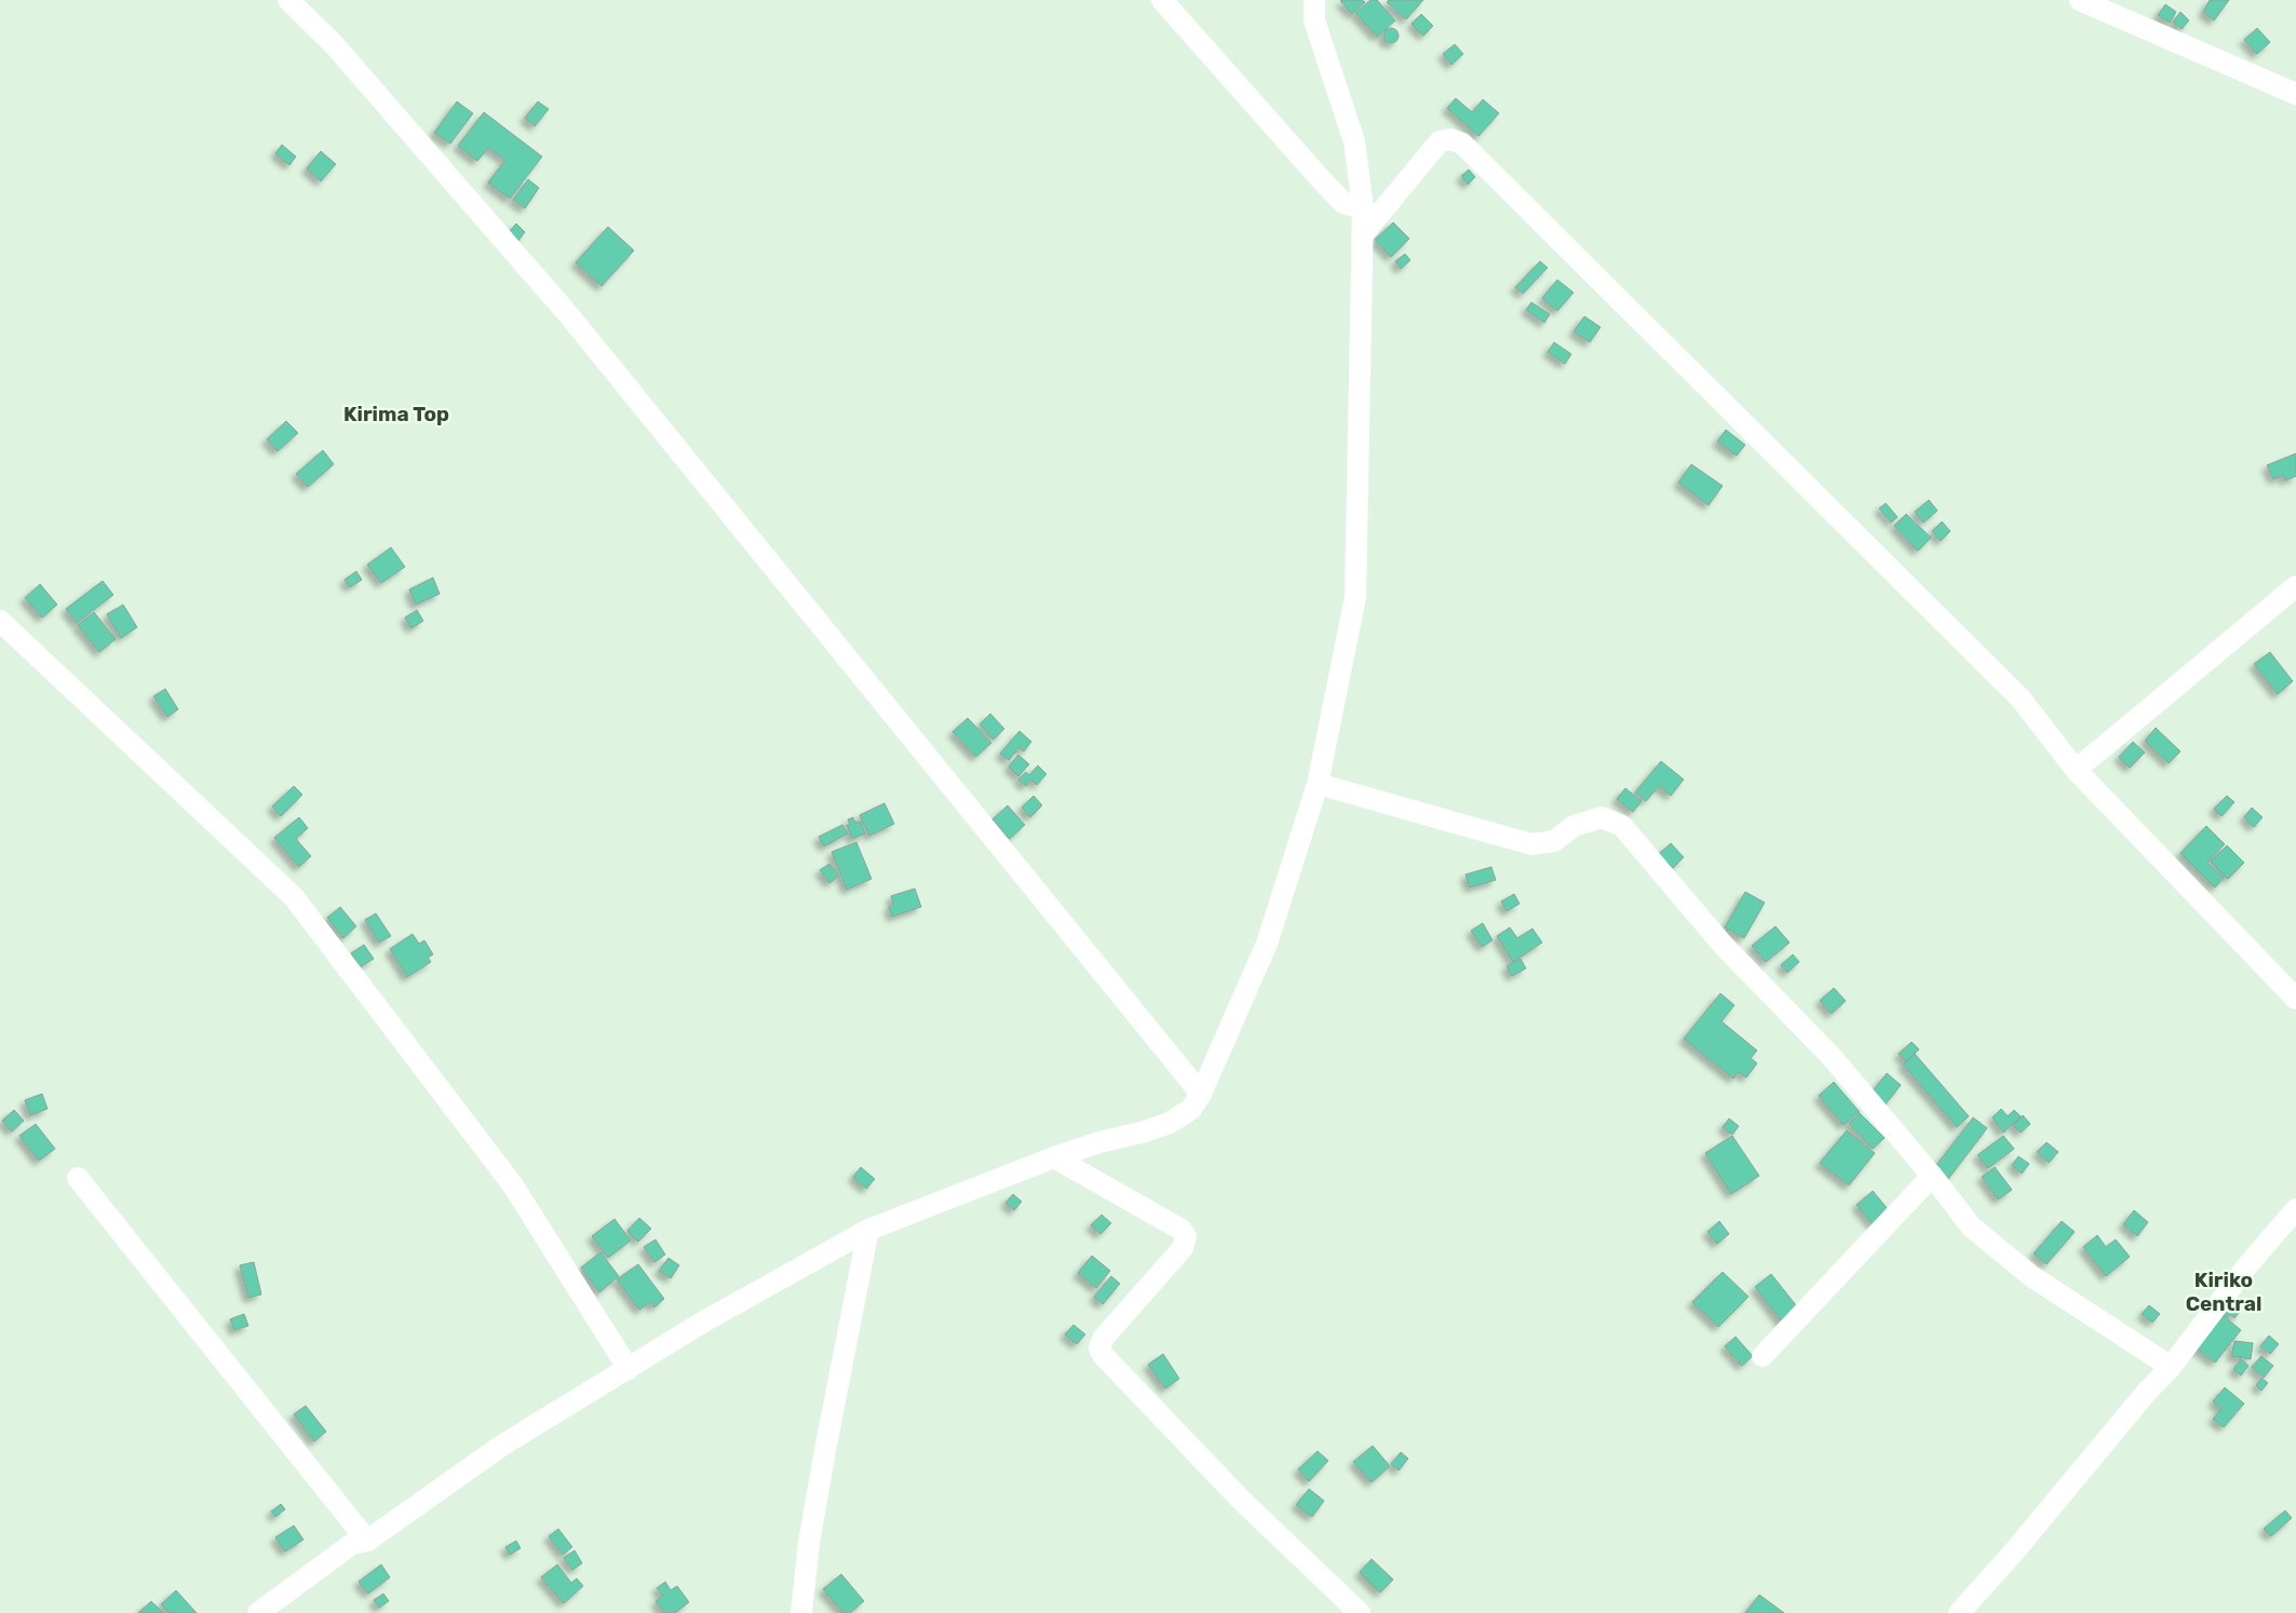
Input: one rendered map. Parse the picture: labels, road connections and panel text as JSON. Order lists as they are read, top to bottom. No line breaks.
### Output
{"districts":["Kirima Top","Kiriko Central"]}
